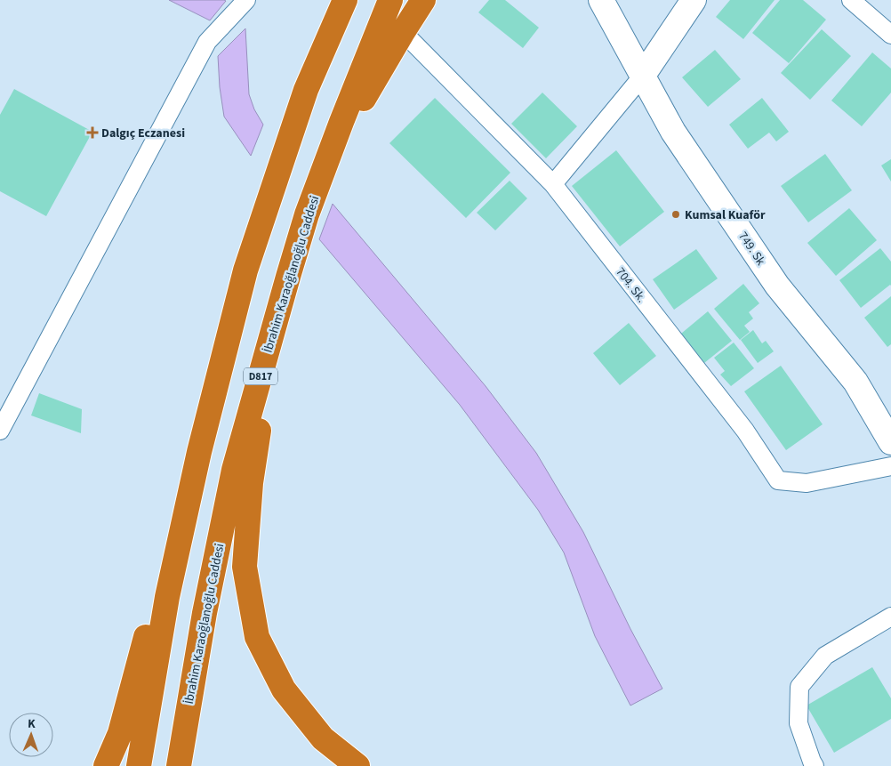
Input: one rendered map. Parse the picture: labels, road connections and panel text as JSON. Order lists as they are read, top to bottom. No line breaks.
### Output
{"streets":{"highway":["İbrahim Karaoğlanoğlu Caddesi","D817"],"street":["749. Sk","704. Sk."]},"places":{"health":["Dalgıç Eczanesi"],"other":["Kumsal Kuaför"]},"north":"top"}
